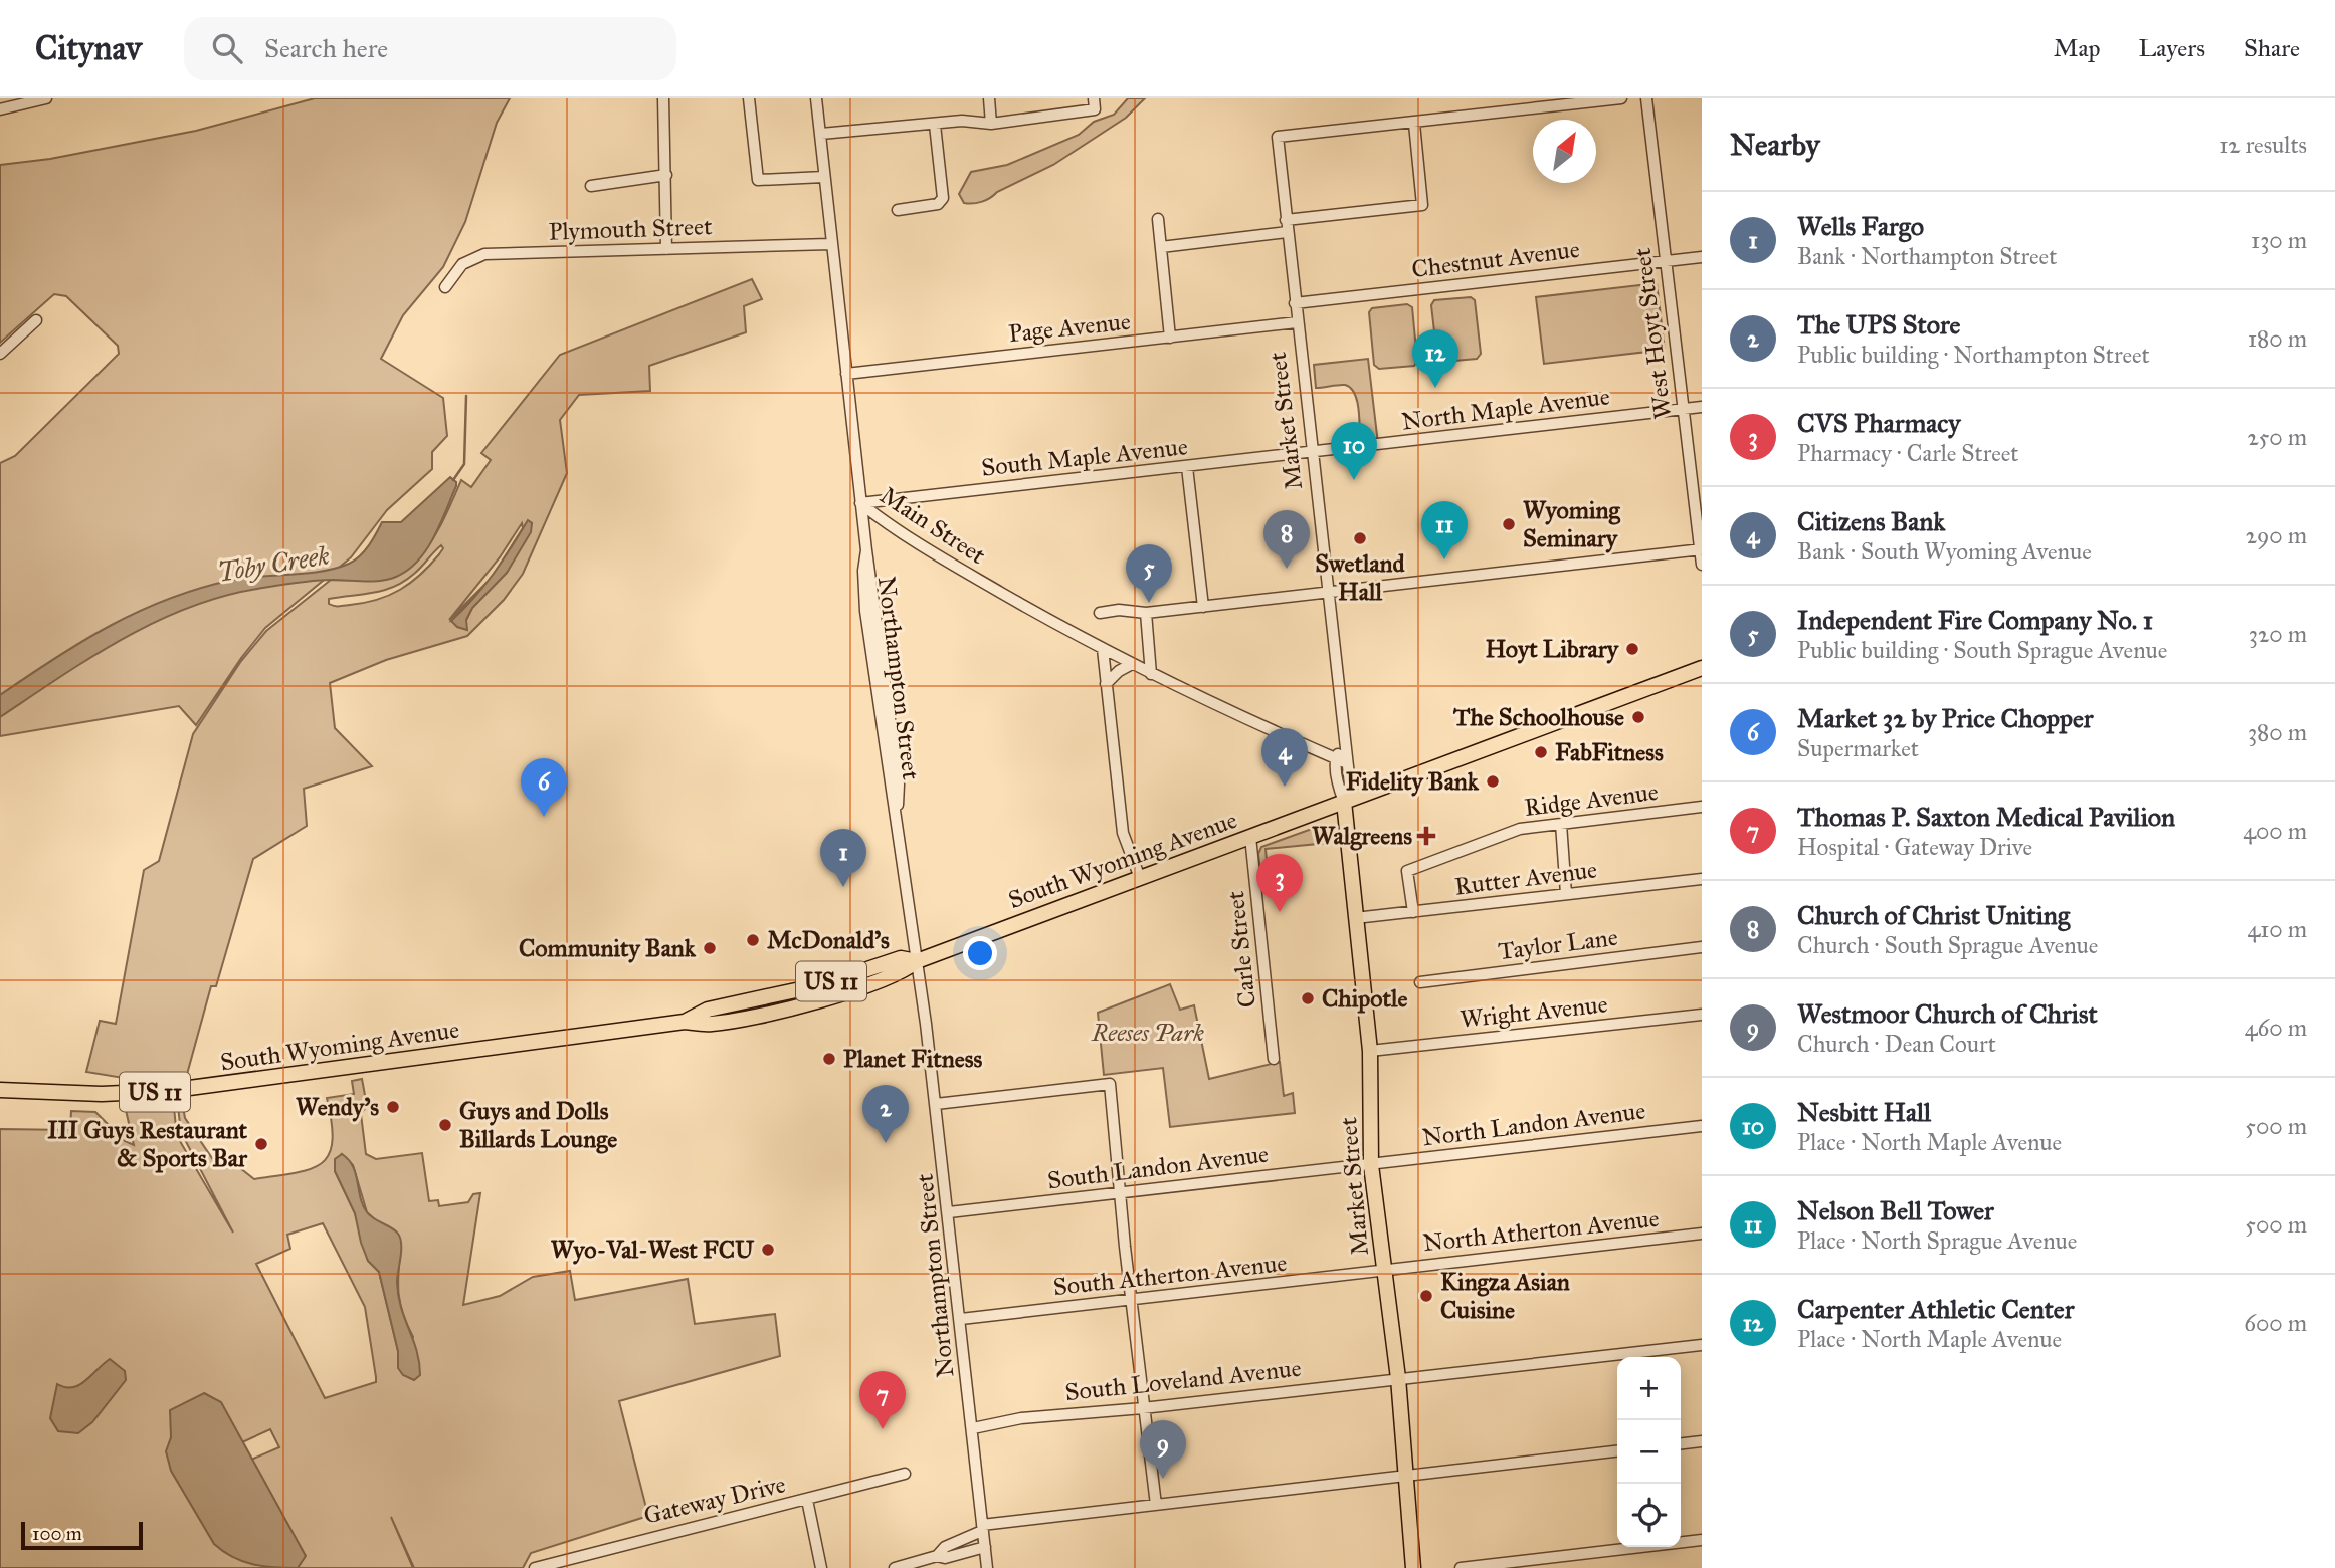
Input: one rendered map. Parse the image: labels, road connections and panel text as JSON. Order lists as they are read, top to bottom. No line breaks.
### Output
{"streets":{"main road":["Market Street","South Wyoming Avenue","US 11"],"street":["Plymouth Street","Chestnut Avenue","Page Avenue","West Hoyt Street","North Maple Avenue","South Maple Avenue","Main Street","Northampton Street","Ridge Avenue","Rutter Avenue","Taylor Lane","Carle Street","Wright Avenue","North Landon Avenue","South Landon Avenue","North Atherton Avenue","South Atherton Avenue","South Loveland Avenue","Gateway Drive"]},"crossings":[["Plymouth Street","Main Street"],["Chestnut Avenue","West Hoyt Street"],["Chestnut Avenue","Market Street"],["Page Avenue","Market Street"],["Page Avenue","Main Street"],["West Hoyt Street","North Maple Avenue"],["North Maple Avenue","Market Street"],["North Maple Avenue","South Maple Avenue"],["Market Street","South Maple Avenue"],["Market Street","Main Street"],["Market Street","South Wyoming Avenue"],["Market Street","Rutter Avenue"],["Market Street","US 11"],["Market Street","Wright Avenue"],["Market Street","North Landon Avenue"],["Market Street","South Landon Avenue"],["Market Street","North Atherton Avenue"],["Market Street","South Atherton Avenue"],["Market Street","South Loveland Avenue"],["South Maple Avenue","Main Street"],["South Maple Avenue","Northampton Street"],["Main Street","Northampton Street"],["Northampton Street","South Wyoming Avenue"],["Northampton Street","South Landon Avenue"],["Northampton Street","South Atherton Avenue"],["Northampton Street","South Loveland Avenue"],["Ridge Avenue","Rutter Avenue"],["South Wyoming Avenue","Carle Street"],["South Wyoming Avenue","US 11"],["North Landon Avenue","South Landon Avenue"],["North Atherton Avenue","South Atherton Avenue"]],"water":["Toby Creek"],"parks":["Reeses Park"],"places":{"other":["Wyoming Seminary","Swetland Hall","Hoyt Library","The Schoolhouse","FabFitness","Fidelity Bank","McDonald's","Community Bank","Chipotle","Planet Fitness","Wendy's","Guys and Dolls Billards Lounge","III Guys Restaurant & Sports Bar","Wyo-Val-West FCU","Kingza Asian Cuisine"],"health":["Walgreens"]},"scale_bar":"100 m","north":"top right","page":{"header":"Citynav","search":"Search here","nav":["Map","Layers","Share"],"heading":["Nearby","12 results"],"list":[{"mark":"1","name":"Wells Fargo","note":"Bank · Northampton Street","value":"130 m"},{"mark":"2","name":"The UPS Store","note":"Public building · Northampton Street","value":"180 m"},{"mark":"3","name":"CVS Pharmacy","note":"Pharmacy · Carle Street","value":"250 m"},{"mark":"4","name":"Citizens Bank","note":"Bank · South Wyoming Avenue","value":"290 m"},{"mark":"5","name":"Independent Fire Company No. 1","note":"Public building · South Sprague Avenue","value":"320 m"},{"mark":"6","name":"Market 32 by Price Chopper","note":"Supermarket","value":"380 m"},{"mark":"7","name":"Thomas P. Saxton Medical Pavilion","note":"Hospital · Gateway Drive","value":"400 m"},{"mark":"8","name":"Church of Christ Uniting","note":"Church · South Sprague Avenue","value":"410 m"},{"mark":"9","name":"Westmoor Church of Christ","note":"Church · Dean Court","value":"460 m"},{"mark":"10","name":"Nesbitt Hall","note":"Place · North Maple Avenue","value":"500 m"},{"mark":"11","name":"Nelson Bell Tower","note":"Place · North Sprague Avenue","value":"500 m"},{"mark":"12","name":"Carpenter Athletic Center","note":"Place · North Maple Avenue","value":"600 m"}],"pins":["12","10","11","8","5","4","6","1","3","2","7","9"],"map_buttons":["+","−"],"scale":"100 m"}}
